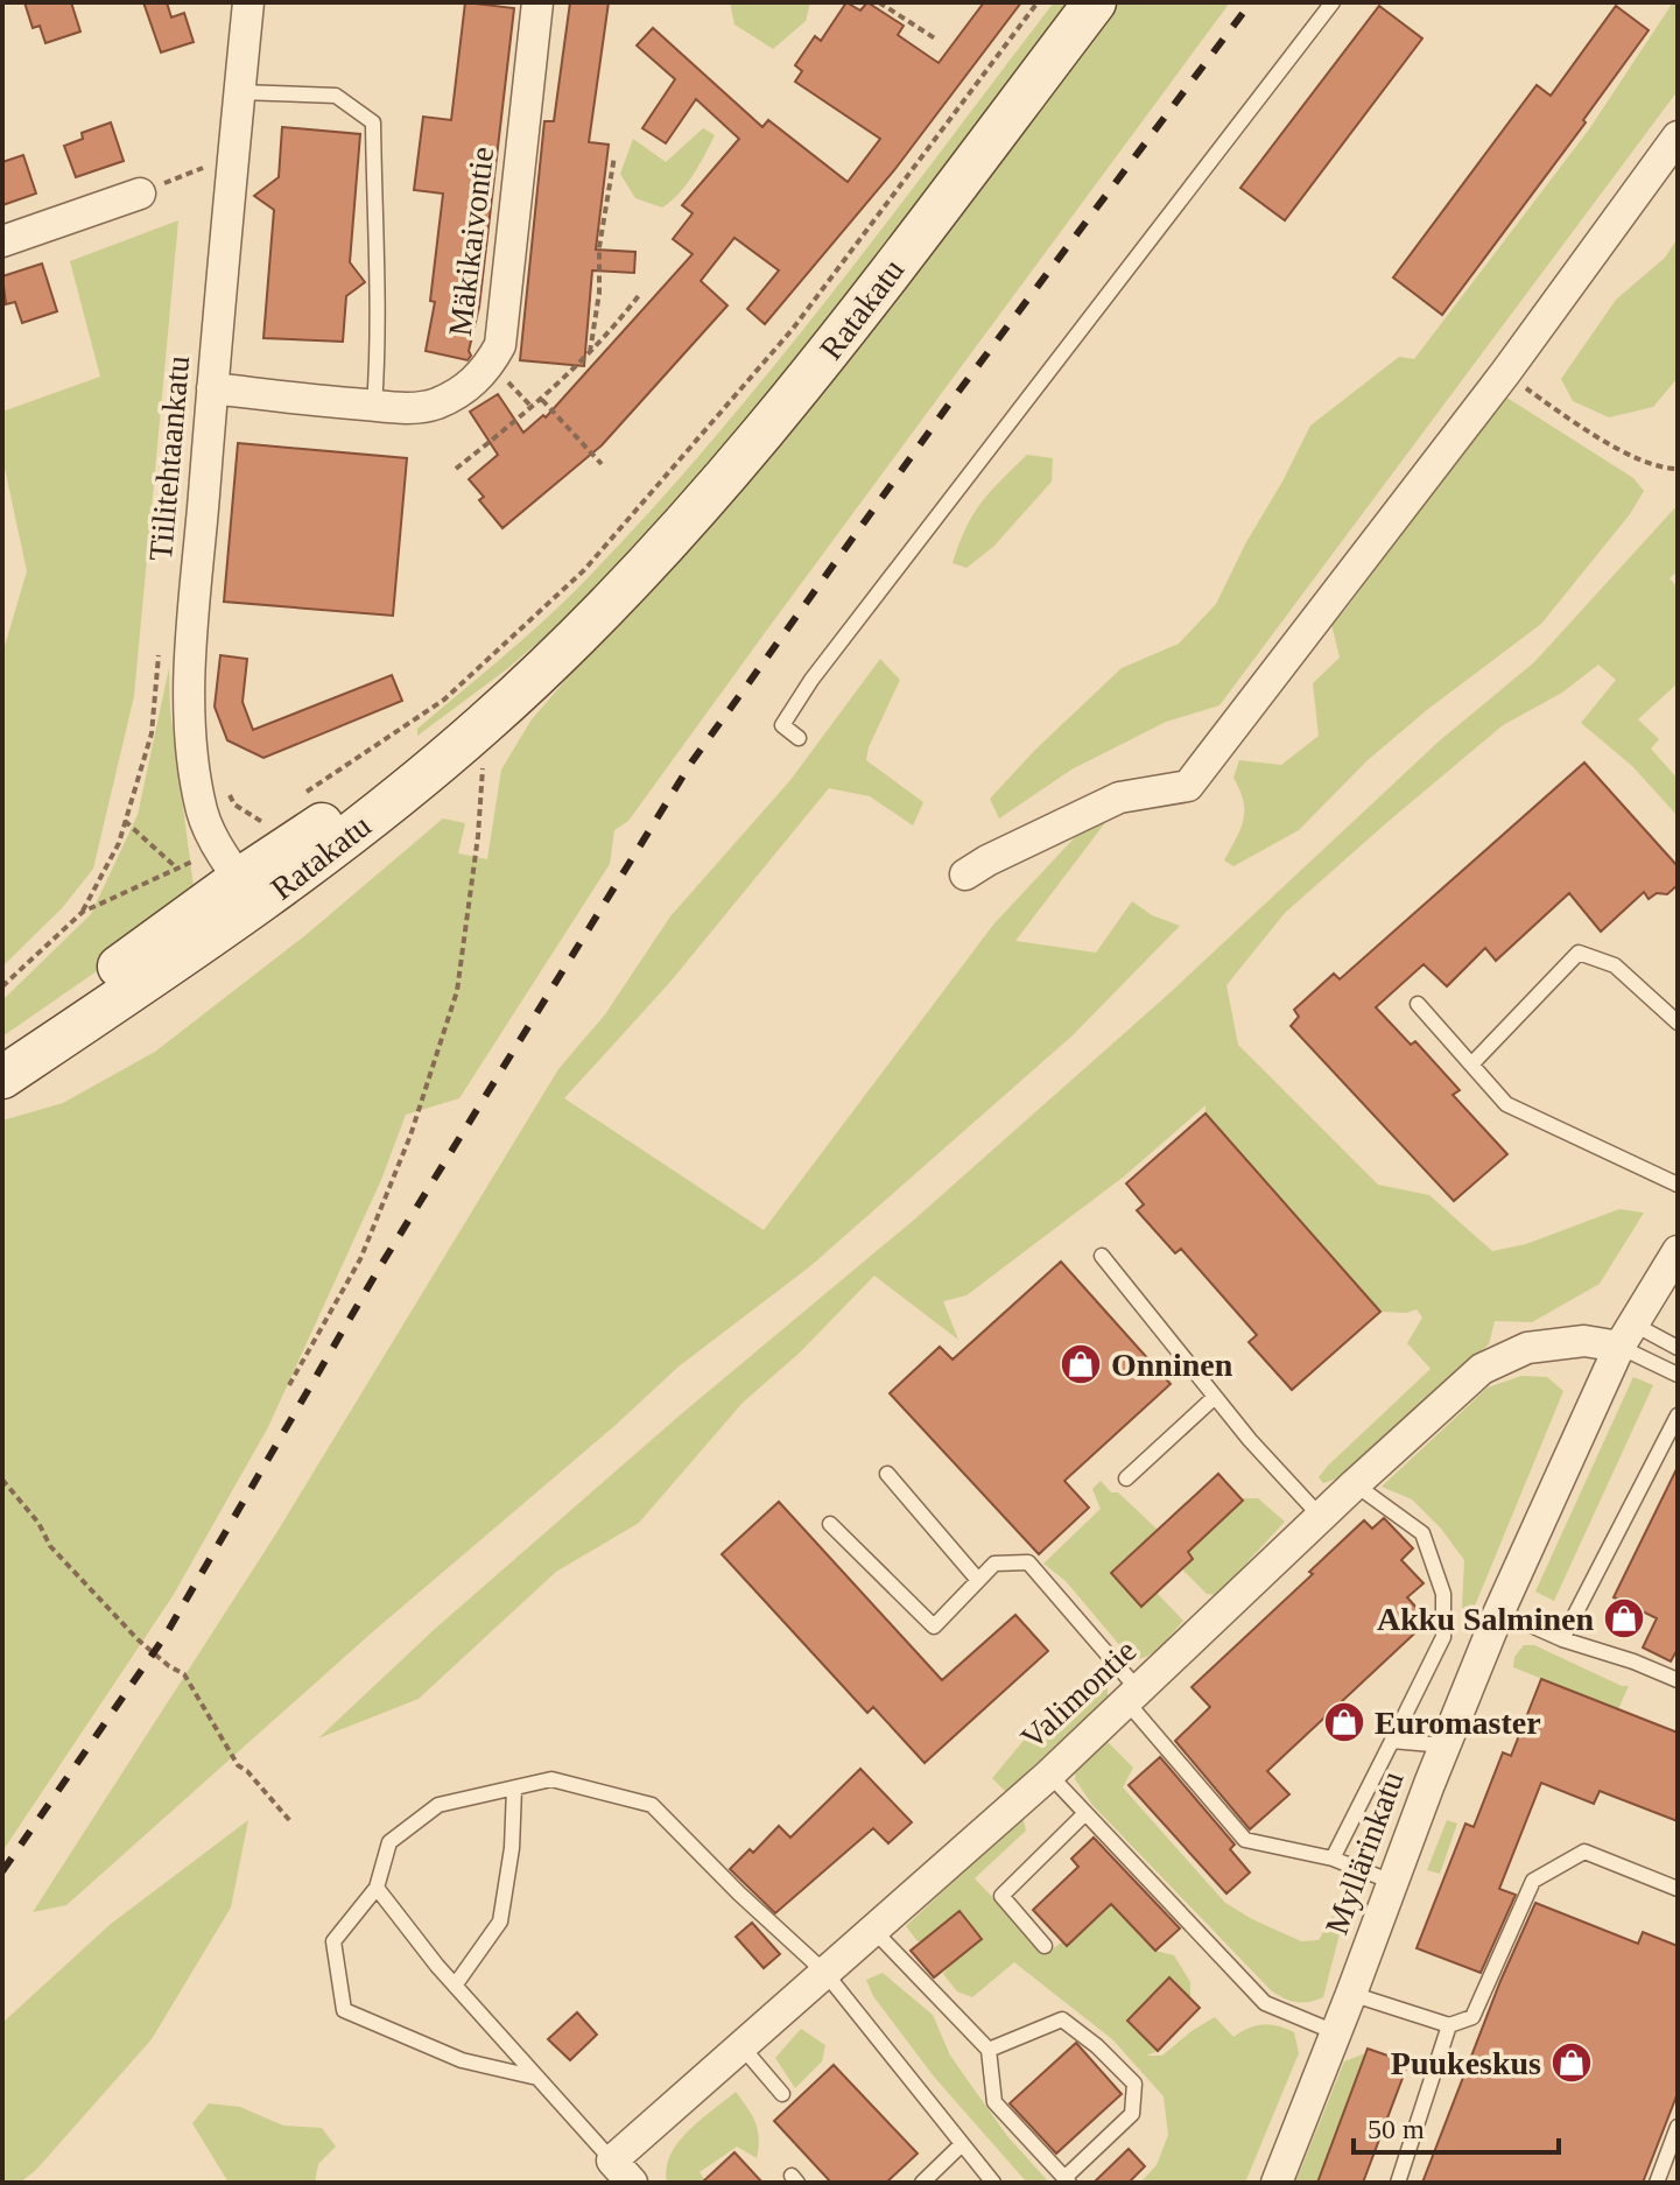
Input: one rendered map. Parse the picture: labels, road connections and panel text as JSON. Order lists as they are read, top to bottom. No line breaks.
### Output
{"streets":{"main road":["Ratakatu"],"street":["Mäkikaivontie","Tiilitehtaankatu","Valimontie","Myllärinkatu"]},"crossings":[["Mäkikaivontie","Tiilitehtaankatu"],["Ratakatu","Tiilitehtaankatu"],["Valimontie","Myllärinkatu"]],"places":{"shop":["Onninen","Akku Salminen","Euromaster","Puukeskus"]},"scale_bar":"50 m"}
